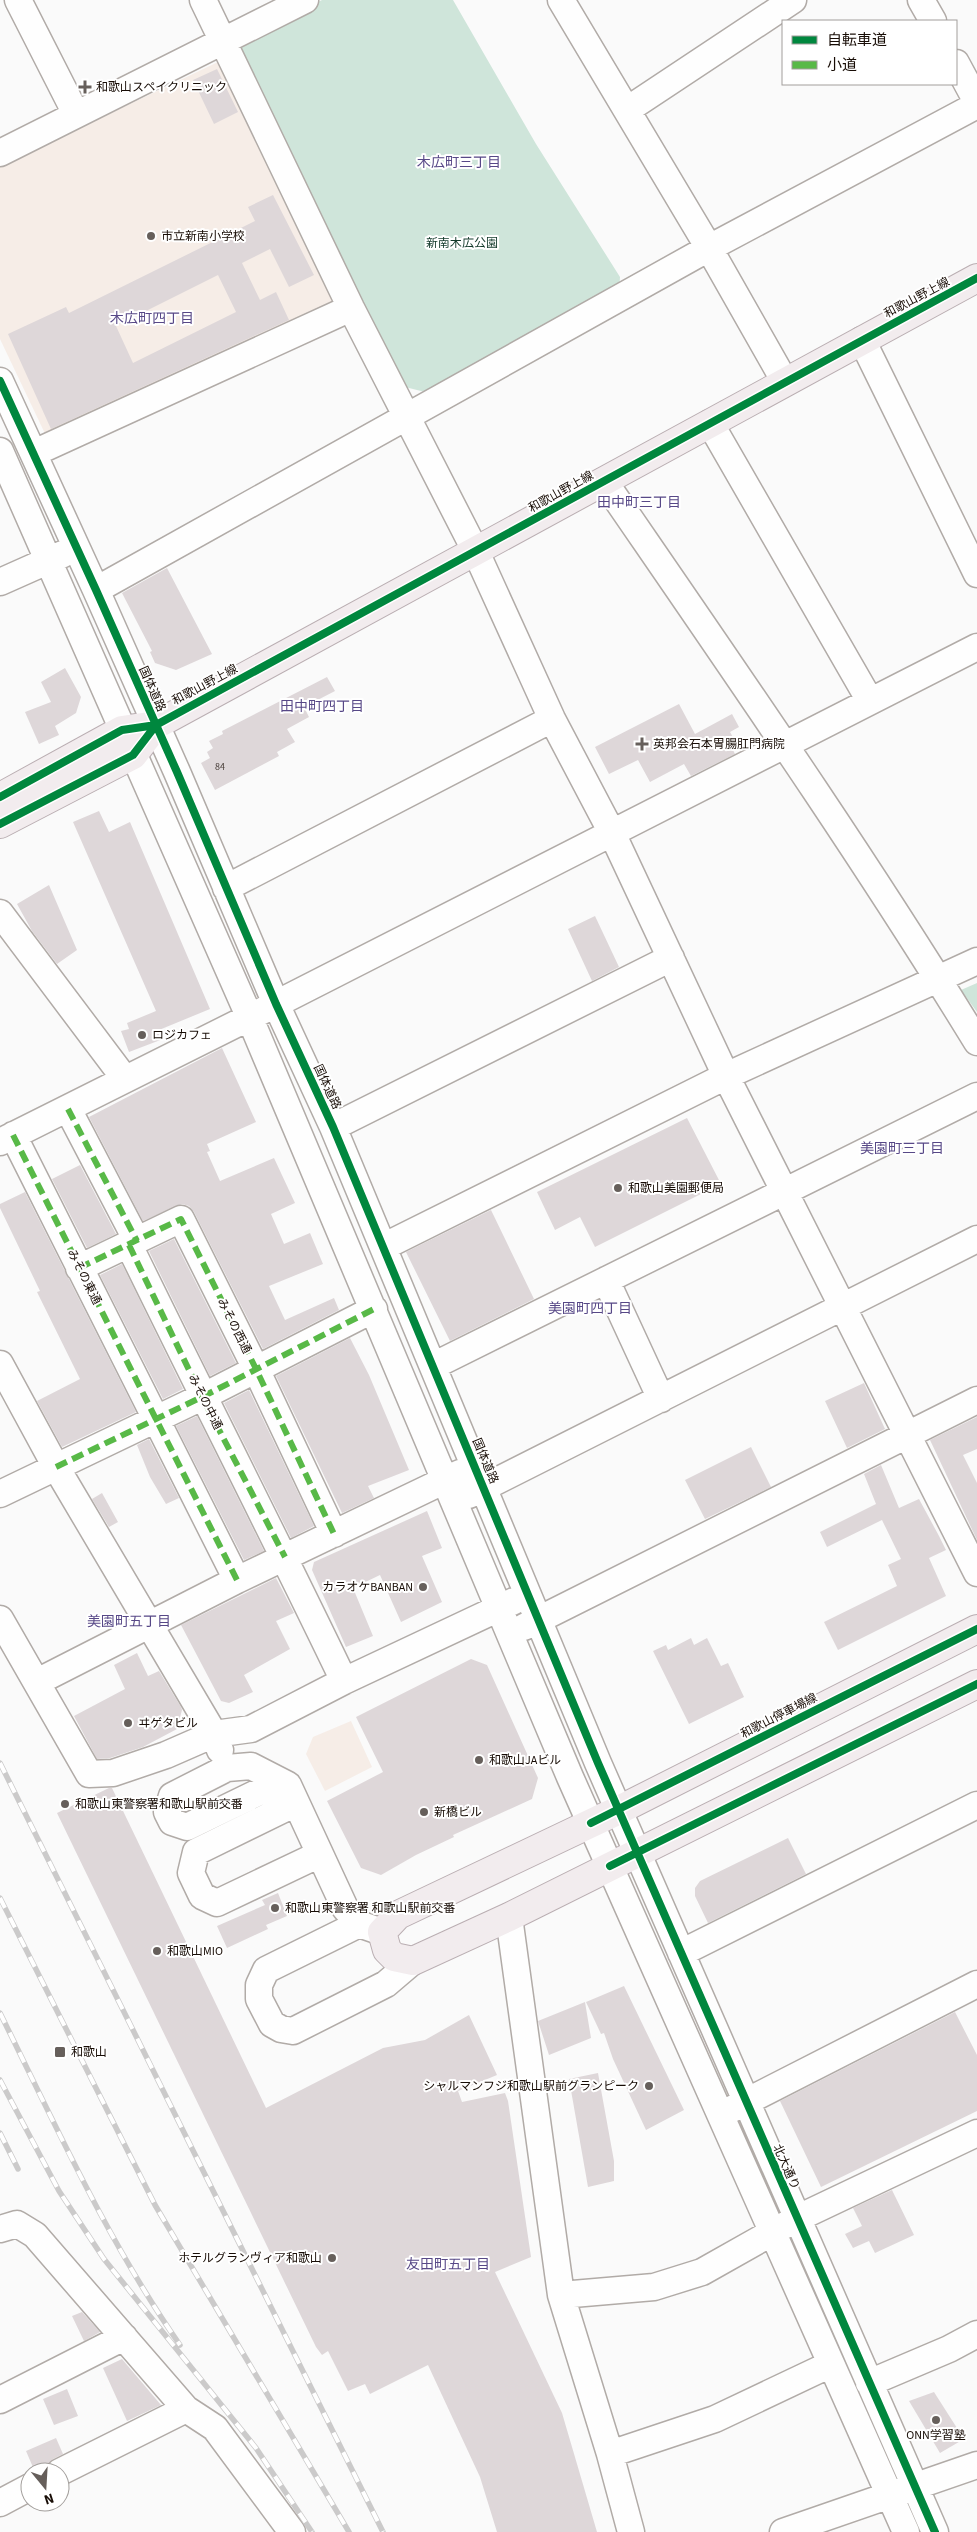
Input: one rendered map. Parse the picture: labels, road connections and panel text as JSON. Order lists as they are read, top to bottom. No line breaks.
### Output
{"streets":{"main road":["和歌山野上線","和歌山停車場線"],"street":["国体道路","みその東通","みその西通","みその中通","北大通り"]},"crossings":[["和歌山野上線","国体道路"],["国体道路","和歌山停車場線"],["国体道路","北大通り"],["みその東通","みその西通"],["みその西通","みその中通"],["和歌山停車場線","北大通り"]],"districts":["木広町三丁目","木広町四丁目","田中町三丁目","田中町四丁目","美園町三丁目","美園町四丁目","美園町五丁目","友田町五丁目"],"parks":["新南木広公園"],"places":{"health":["和歌山スペイクリニック","英邦会石本胃腸肛門病院"],"other":["市立新南小学校","ロジカフェ","和歌山美園郵便局","カラオケBANBAN","ヰゲタビル","和歌山JAビル","和歌山東警察署和歌山駅前交番","新橋ビル","和歌山東警察署 和歌山駅前交番","和歌山MIO","シャルマンフジ和歌山駅前グランピーク","ホテルグランヴィア和歌山","ONN学習塾"],"transit":["和歌山"]},"house_numbers":["84"],"legend":["自転車道","小道"],"north":"bottom"}
